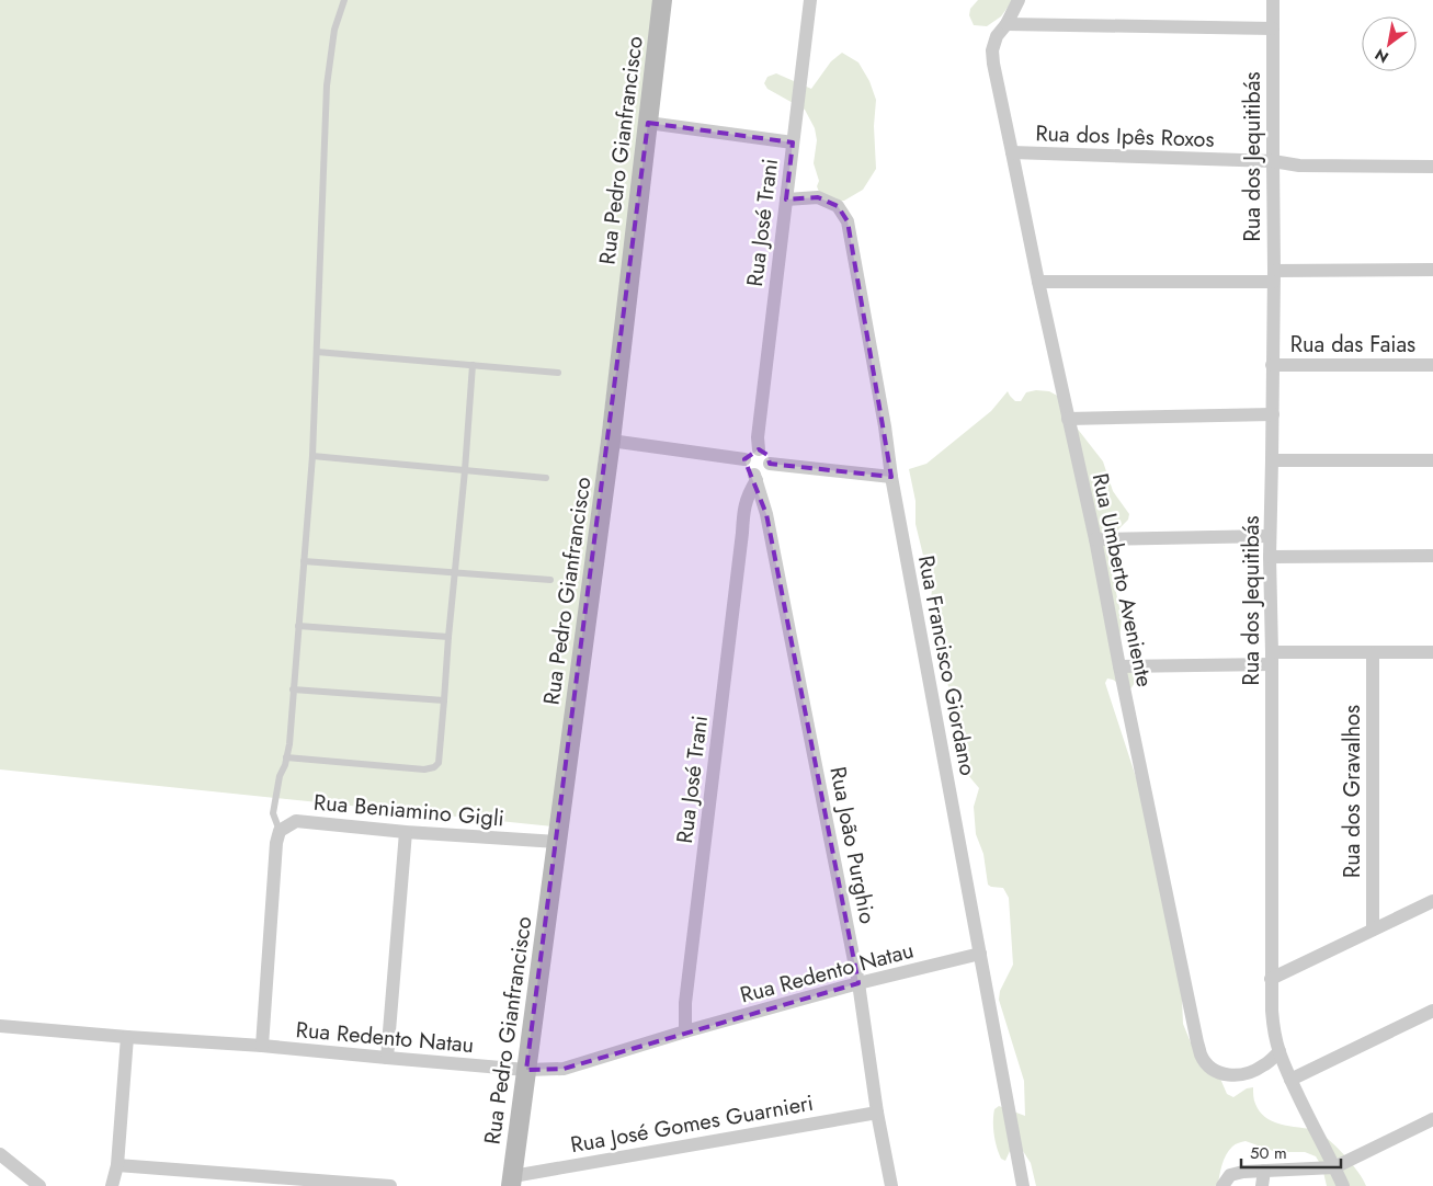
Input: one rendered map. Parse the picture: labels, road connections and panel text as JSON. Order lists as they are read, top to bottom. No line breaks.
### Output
{"streets":{"street":["Rua dos Ipês Roxos","Rua Pedro Gianfrancisco","Rua dos Jequitibás","Rua José Trani","Rua das Faias","Rua Umberto Aveniente","Rua Francisco Giordano","Rua dos Gravalhos","Rua Beniamino Gigli","Rua João Purghio","Rua Redento Natau","Rua José Gomes Guarnieri"]},"crossings":[["Rua dos Ipês Roxos","Rua dos Jequitibás"],["Rua dos Ipês Roxos","Rua Umberto Aveniente"],["Rua Pedro Gianfrancisco","Rua Beniamino Gigli"],["Rua Pedro Gianfrancisco","Rua Redento Natau"],["Rua Pedro Gianfrancisco","Rua José Gomes Guarnieri"],["Rua dos Jequitibás","Rua das Faias"],["Rua dos Jequitibás","Rua Umberto Aveniente"],["Rua José Trani","Rua Francisco Giordano"],["Rua José Trani","Rua João Purghio"],["Rua José Trani","Rua Redento Natau"],["Rua Francisco Giordano","Rua Redento Natau"],["Rua João Purghio","Rua Redento Natau"],["Rua João Purghio","Rua José Gomes Guarnieri"]],"scale_bar":"50 m","north":"bottom left"}
